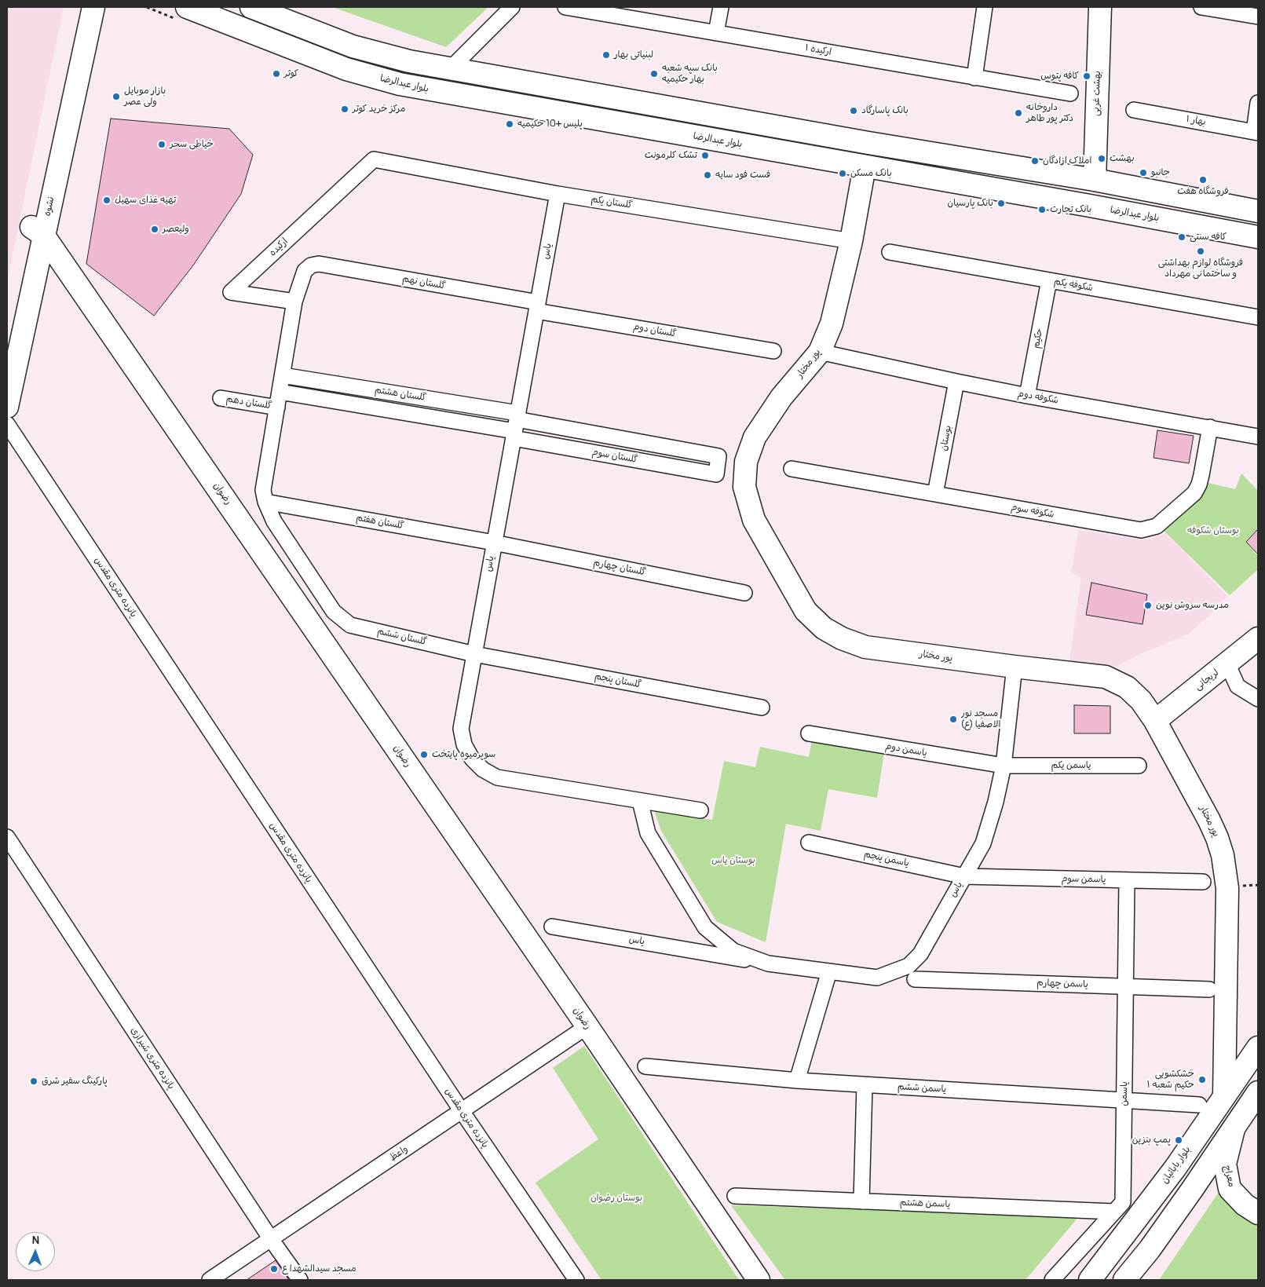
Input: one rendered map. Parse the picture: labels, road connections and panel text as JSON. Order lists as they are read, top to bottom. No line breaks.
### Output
{"streets":{"main road":["بلوار عبدالرضا","بهشت غربی","نشوه","پور مختار","رضوان","لریجانی","بلوار بابائیان","معراج"],"street":["ارکیده ۱","بهار ۱","گلستان یکم","ارکیده","یاس","گلستان نهم","شکوفه یکم","گلستان دوم","حکیم","گلستان هشتم","شکوفه دوم","گلستان دهم","بوستان","گلستان سوم","شکوفه سوم","گلستان هفتم","گلستان چهارم","پانزده متری مقدس","گلستان ششم","گلستان پنجم","یاسمن دوم","یاسمن یکم","یاسمن پنجم","یاسمن سوم","یاسمن چهارم","پانزده متری شیرازی","یاسمن ششم","یاسمن","واعظ","یاسمن هشتم"]},"crossings":[["بلوار عبدالرضا","بهشت غربی"],["بلوار عبدالرضا","پور مختار"],["گلستان یکم","ارکیده"],["گلستان یکم","یاس"],["گلستان یکم","پور مختار"],["نشوه","رضوان"],["ارکیده","گلستان نهم"],["یاس","گلستان نهم"],["یاس","گلستان دوم"],["یاس","پور مختار"],["یاس","گلستان هشتم"],["یاس","گلستان سوم"],["یاس","گلستان هفتم"],["یاس","گلستان چهارم"],["یاس","گلستان ششم"],["یاس","گلستان پنجم"],["یاس","یاسمن دوم"],["یاس","یاسمن یکم"],["یاس","یاسمن پنجم"],["یاس","یاسمن سوم"],["گلستان نهم","گلستان دوم"],["شکوفه یکم","حکیم"],["حکیم","شکوفه دوم"],["پور مختار","شکوفه دوم"],["پور مختار","لریجانی"],["پور مختار","بلوار بابائیان"],["گلستان هشتم","گلستان سوم"],["شکوفه دوم","بوستان"],["شکوفه دوم","شکوفه سوم"],["بوستان","شکوفه سوم"],["رضوان","واعظ"],["گلستان هفتم","گلستان چهارم"],["گلستان هفتم","گلستان ششم"],["پانزده متری مقدس","واعظ"],["گلستان ششم","گلستان پنجم"],["یاسمن دوم","یاسمن یکم"],["یاسمن پنجم","یاسمن سوم"],["یاسمن سوم","یاسمن"],["یاسمن چهارم","یاسمن"],["پانزده متری شیرازی","واعظ"],["یاسمن ششم","یاسمن"],["یاسمن","یاسمن هشتم"]],"parks":["بوستان شکوفه","بوستان یاس","بوستان رضوان"],"places":["لبنیاتی بهار","کوثر","بانک سپه شعبه بهار حکیمیه","کافه پتوس","بازار موبایل ولی عصر","مرکز خرید کوثر","بانک پاسارگاد","داروخانه دکتر پور طاهر","پلیس +10 حکیمیه","خیاطی سحر","تشک کلرمونت","بهشت","املاک ازادگان","جانبو","بانک مسکن","فست فود سایه","فروشگاه هفت","تهیه غذای سهیل","بانک پارسیان","بانک تجارت","ولیعصر","کافه سنتی","فروشگاه لوازم بهداشتی و ساختمانی مهرداد","مدرسه سروش نوین","مسجد نور الاصفیا (ع)","سوپرمیوه پایتخت","خشکشویی حکیم شعبه ۱","پارکینگ سفیر شرق","پمپ بنزین","مسجد سیدالشهدا ع"],"north":"top"}
